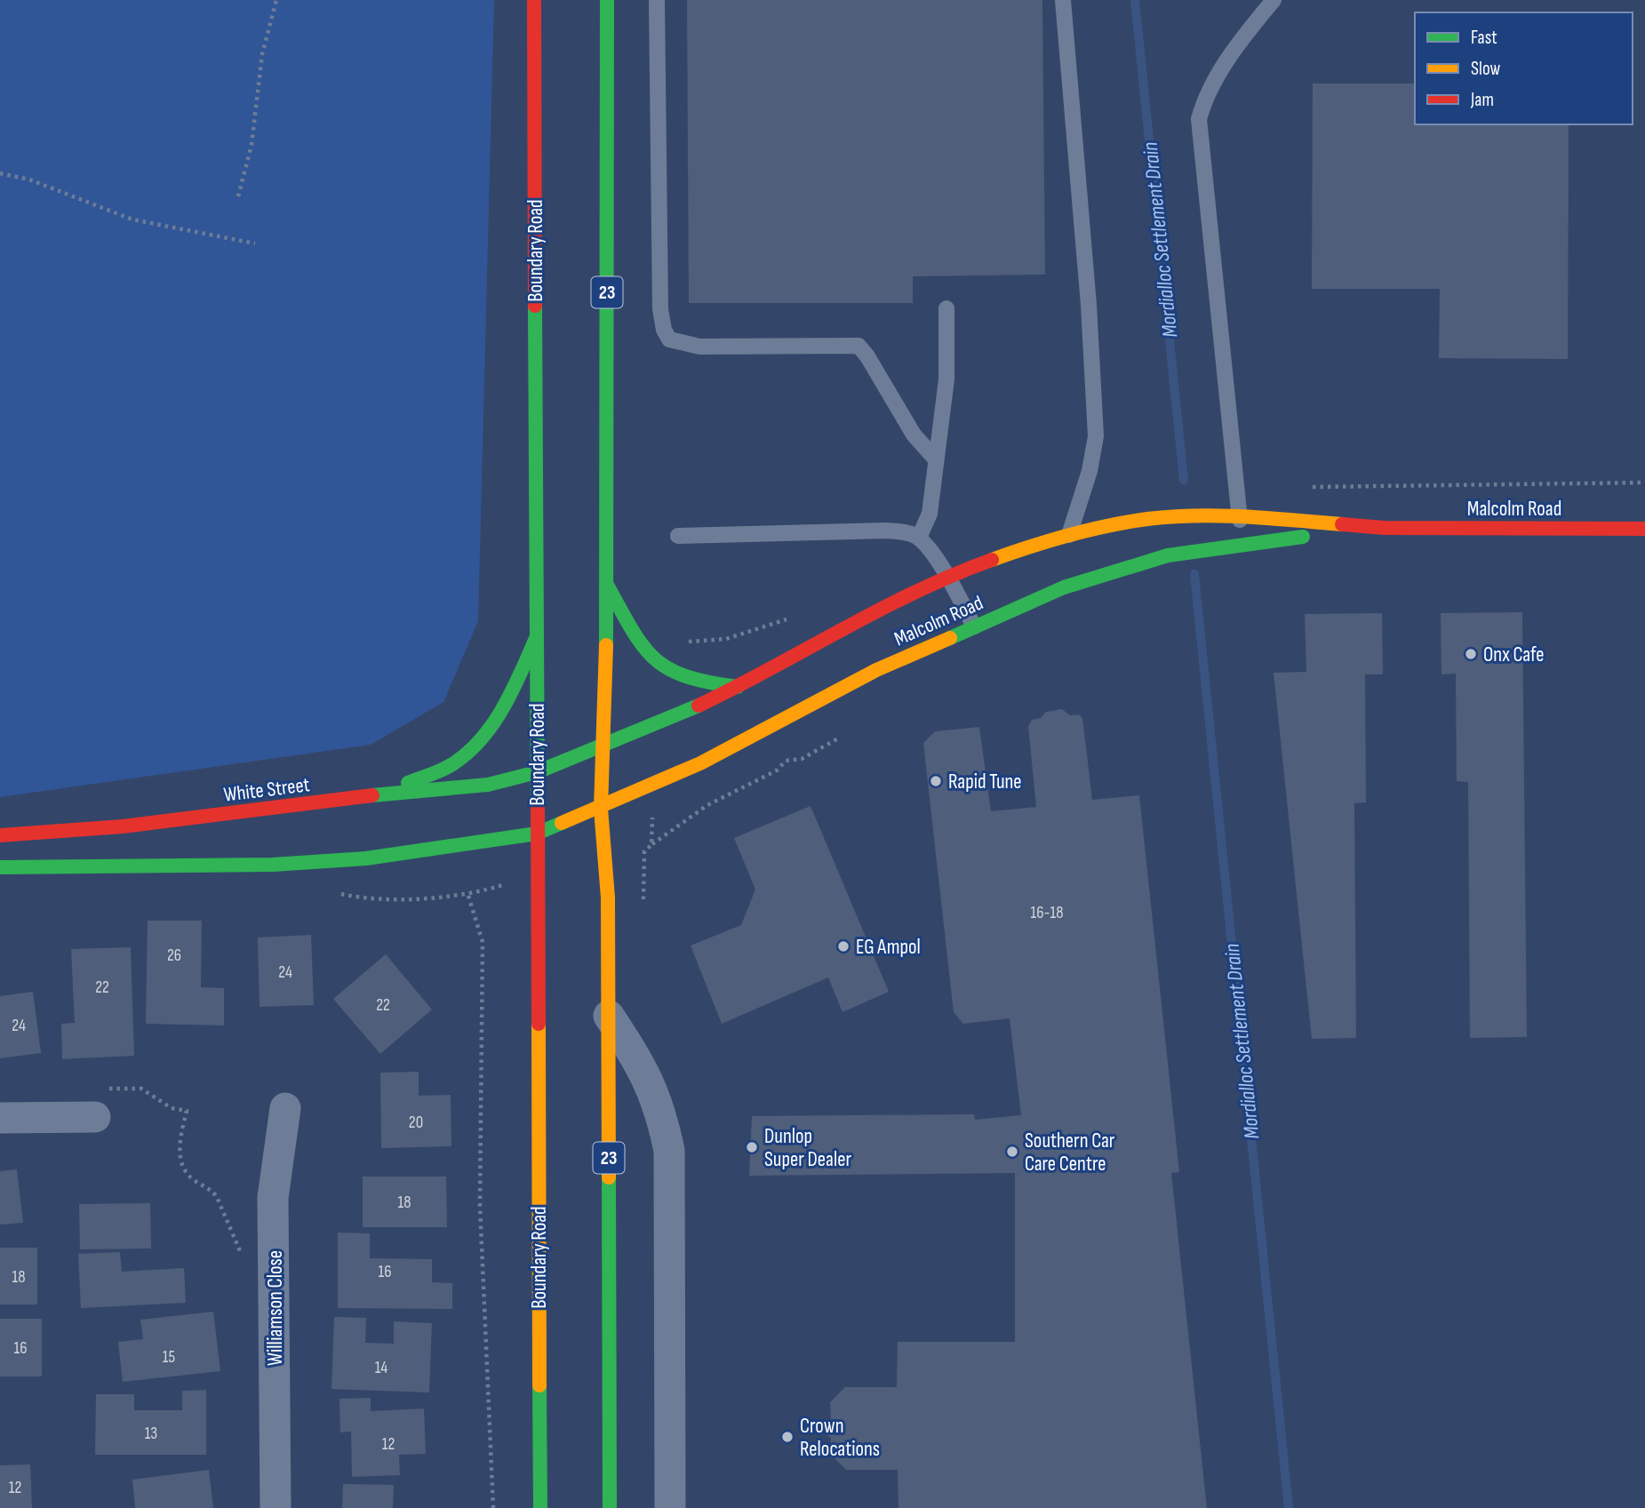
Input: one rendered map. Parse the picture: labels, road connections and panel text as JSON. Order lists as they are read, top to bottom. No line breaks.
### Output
{"streets":{"main road":["Boundary Road","23","Malcolm Road","White Street"],"street":["Williamson Close"]},"crossings":[["Boundary Road","Malcolm Road"],["Boundary Road","White Street"],["23","Malcolm Road"],["Malcolm Road","White Street"]],"water":["Mordialloc Settlement Drain"],"places":["Onx Cafe","Rapid Tune","EG Ampol","Dunlop Super Dealer","Southern Car Care Centre","Crown Relocations"],"house_numbers":["16-18","26","24","22","22","24","20","18","16","18","16","15","14","13","12","12"],"legend":["Fast","Slow","Jam"]}
